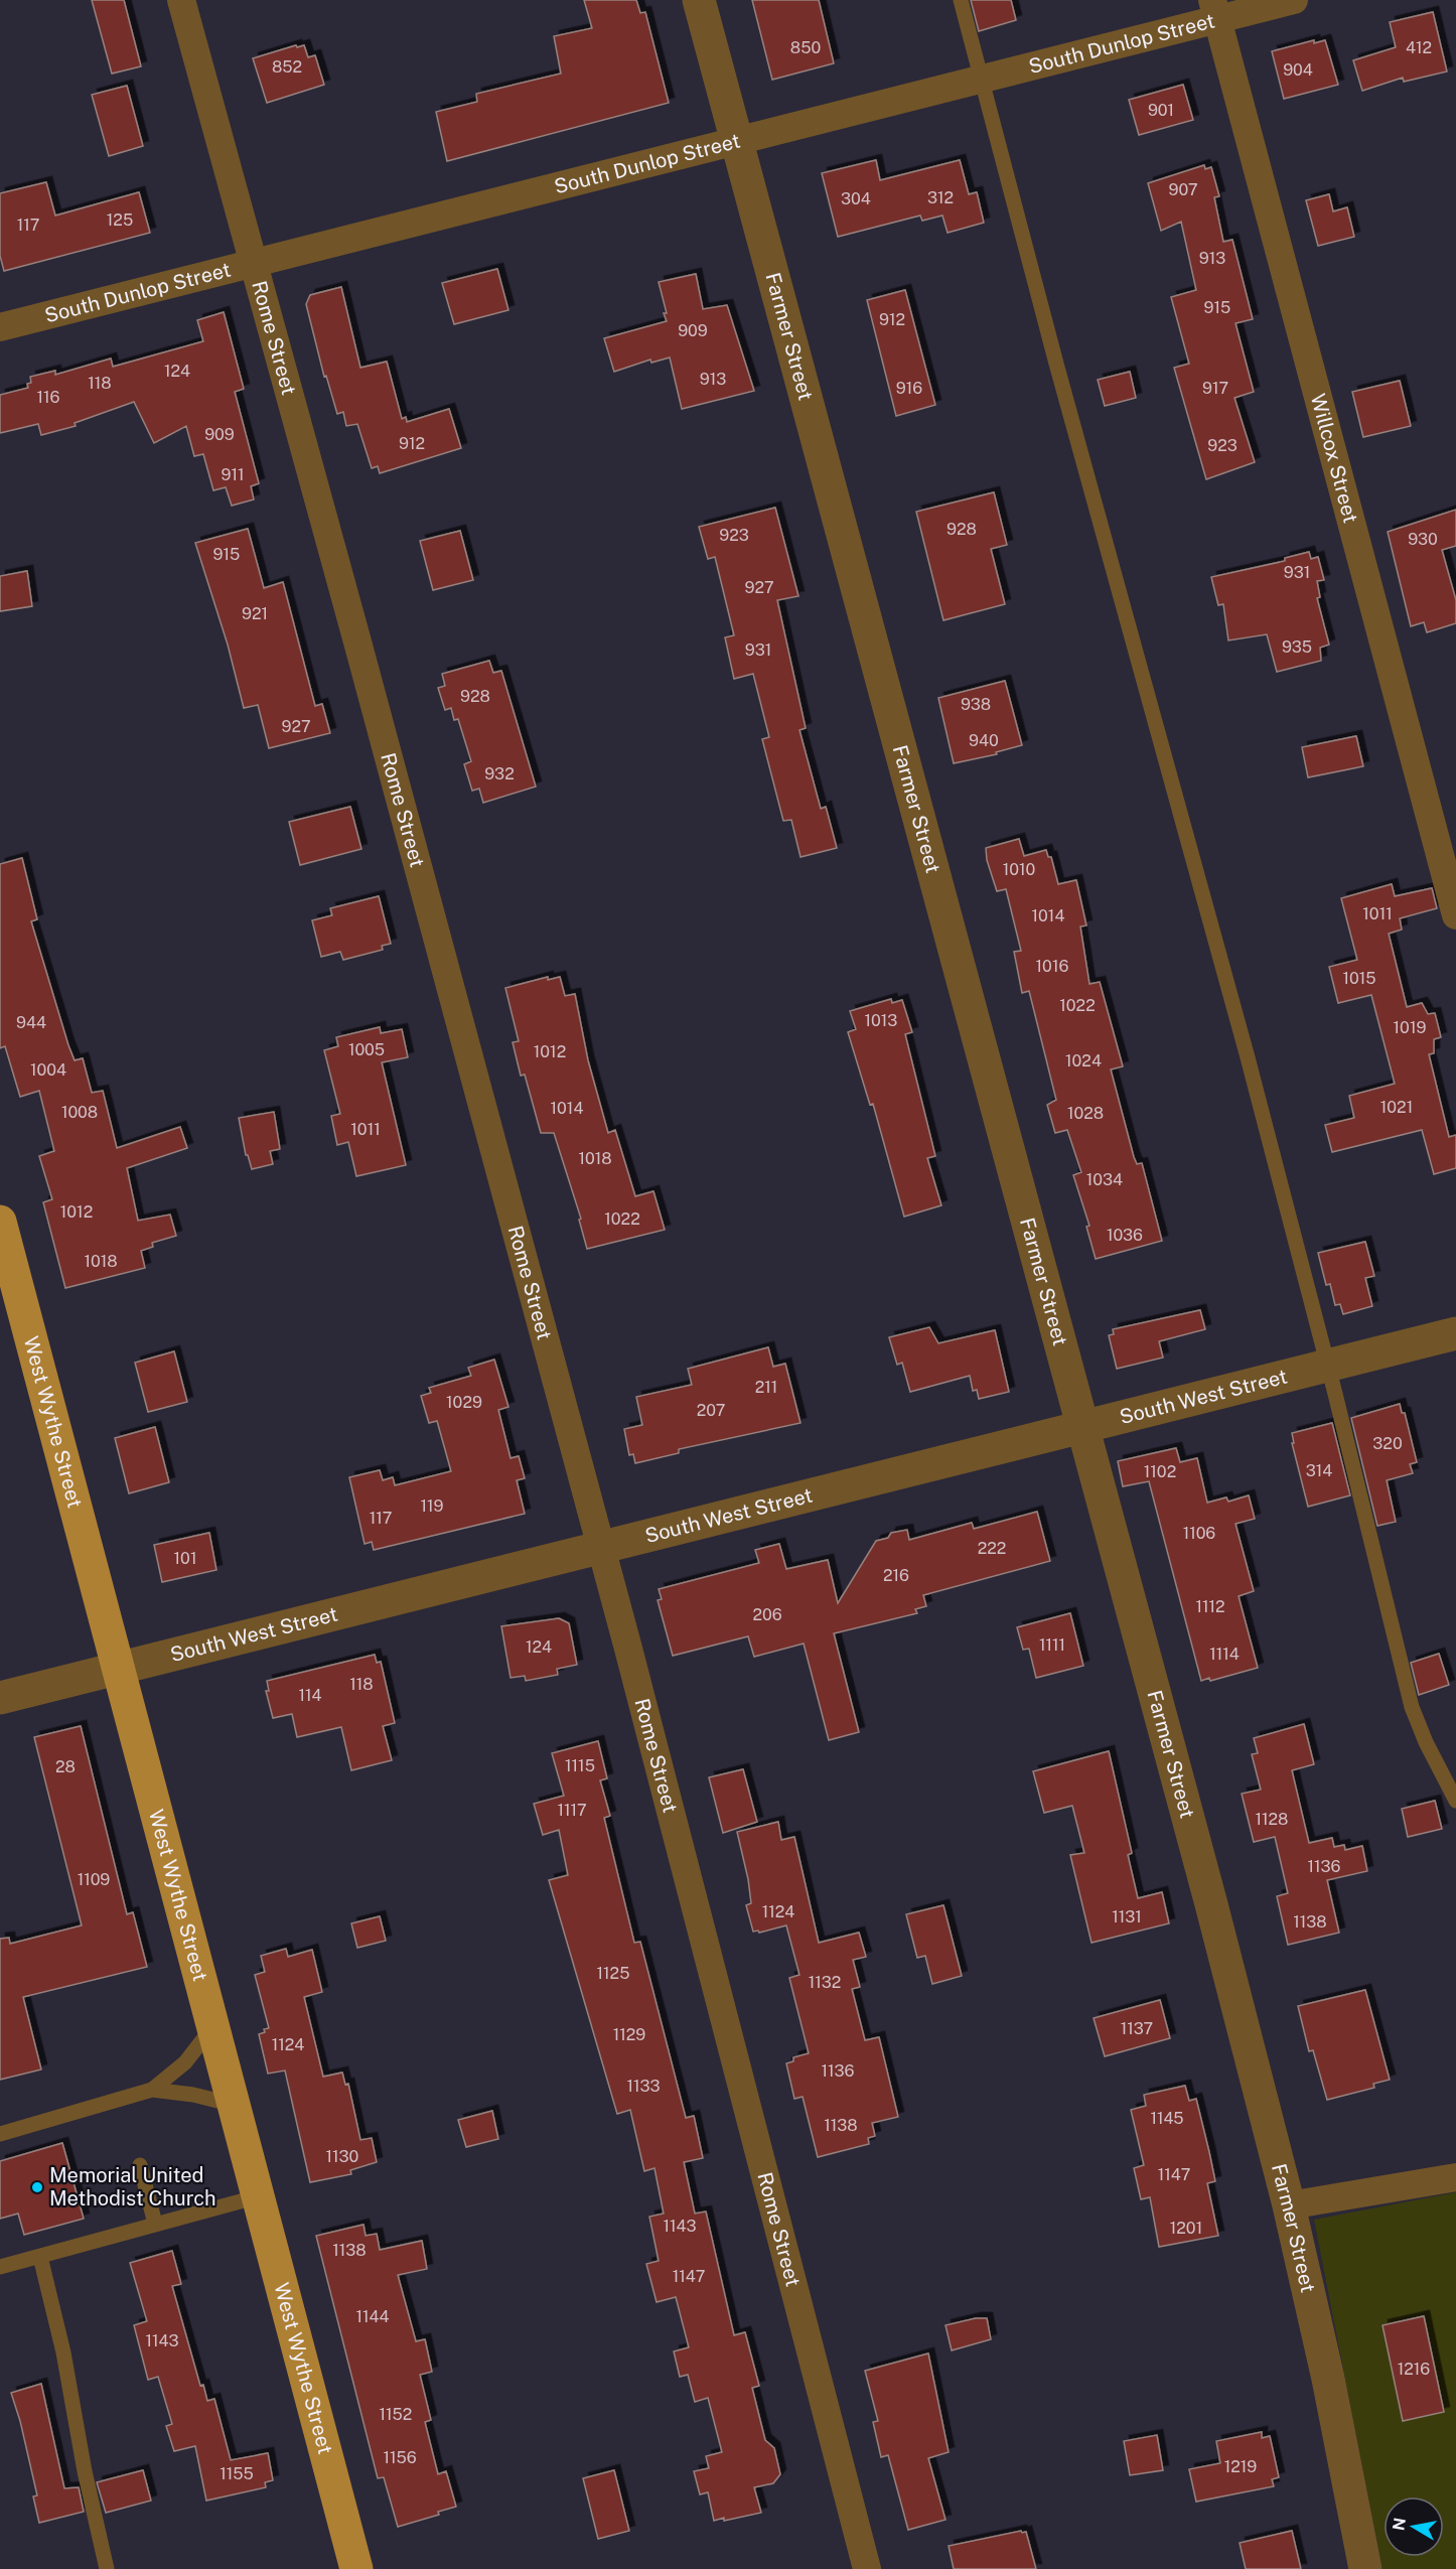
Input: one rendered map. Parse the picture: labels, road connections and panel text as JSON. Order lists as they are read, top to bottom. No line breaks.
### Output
{"streets":{"main road":["West Wythe Street"],"street":["South Dunlop Street","Farmer Street","Rome Street","Willcox Street","South West Street"]},"crossings":[["South Dunlop Street","Farmer Street"],["South Dunlop Street","Rome Street"],["South Dunlop Street","Willcox Street"],["Farmer Street","South West Street"],["Rome Street","South West Street"],["South West Street","West Wythe Street"]],"places":["Memorial United Methodist Church"],"house_numbers":["850","412","852","904","901","907","312","304","125","117","913","915","912","909","124","913","118","916","917","116","909","912","923","911","928","923","930","915","931","927","921","935","931","928","938","927","940","932","1010","1011","1014","1016","1015","1022","1013","944","1019","1005","1012","1024","1004","1021","1014","1008","1028","1011","1018","1034","1012","1022","1036","1018","211","1029","207","320","314","1102","119","117","1106","222","101","216","1112","206","1111","124","1114","118","114","1115","28","1117","1128","1136","1109","1124","1131","1138","1125","1132","1137","1129","1124","1136","1133","1145","1138","1130","1147","1143","1201","1138","1147","1144","1143","1216","1152","1156","1219","1155"],"north":"left"}
